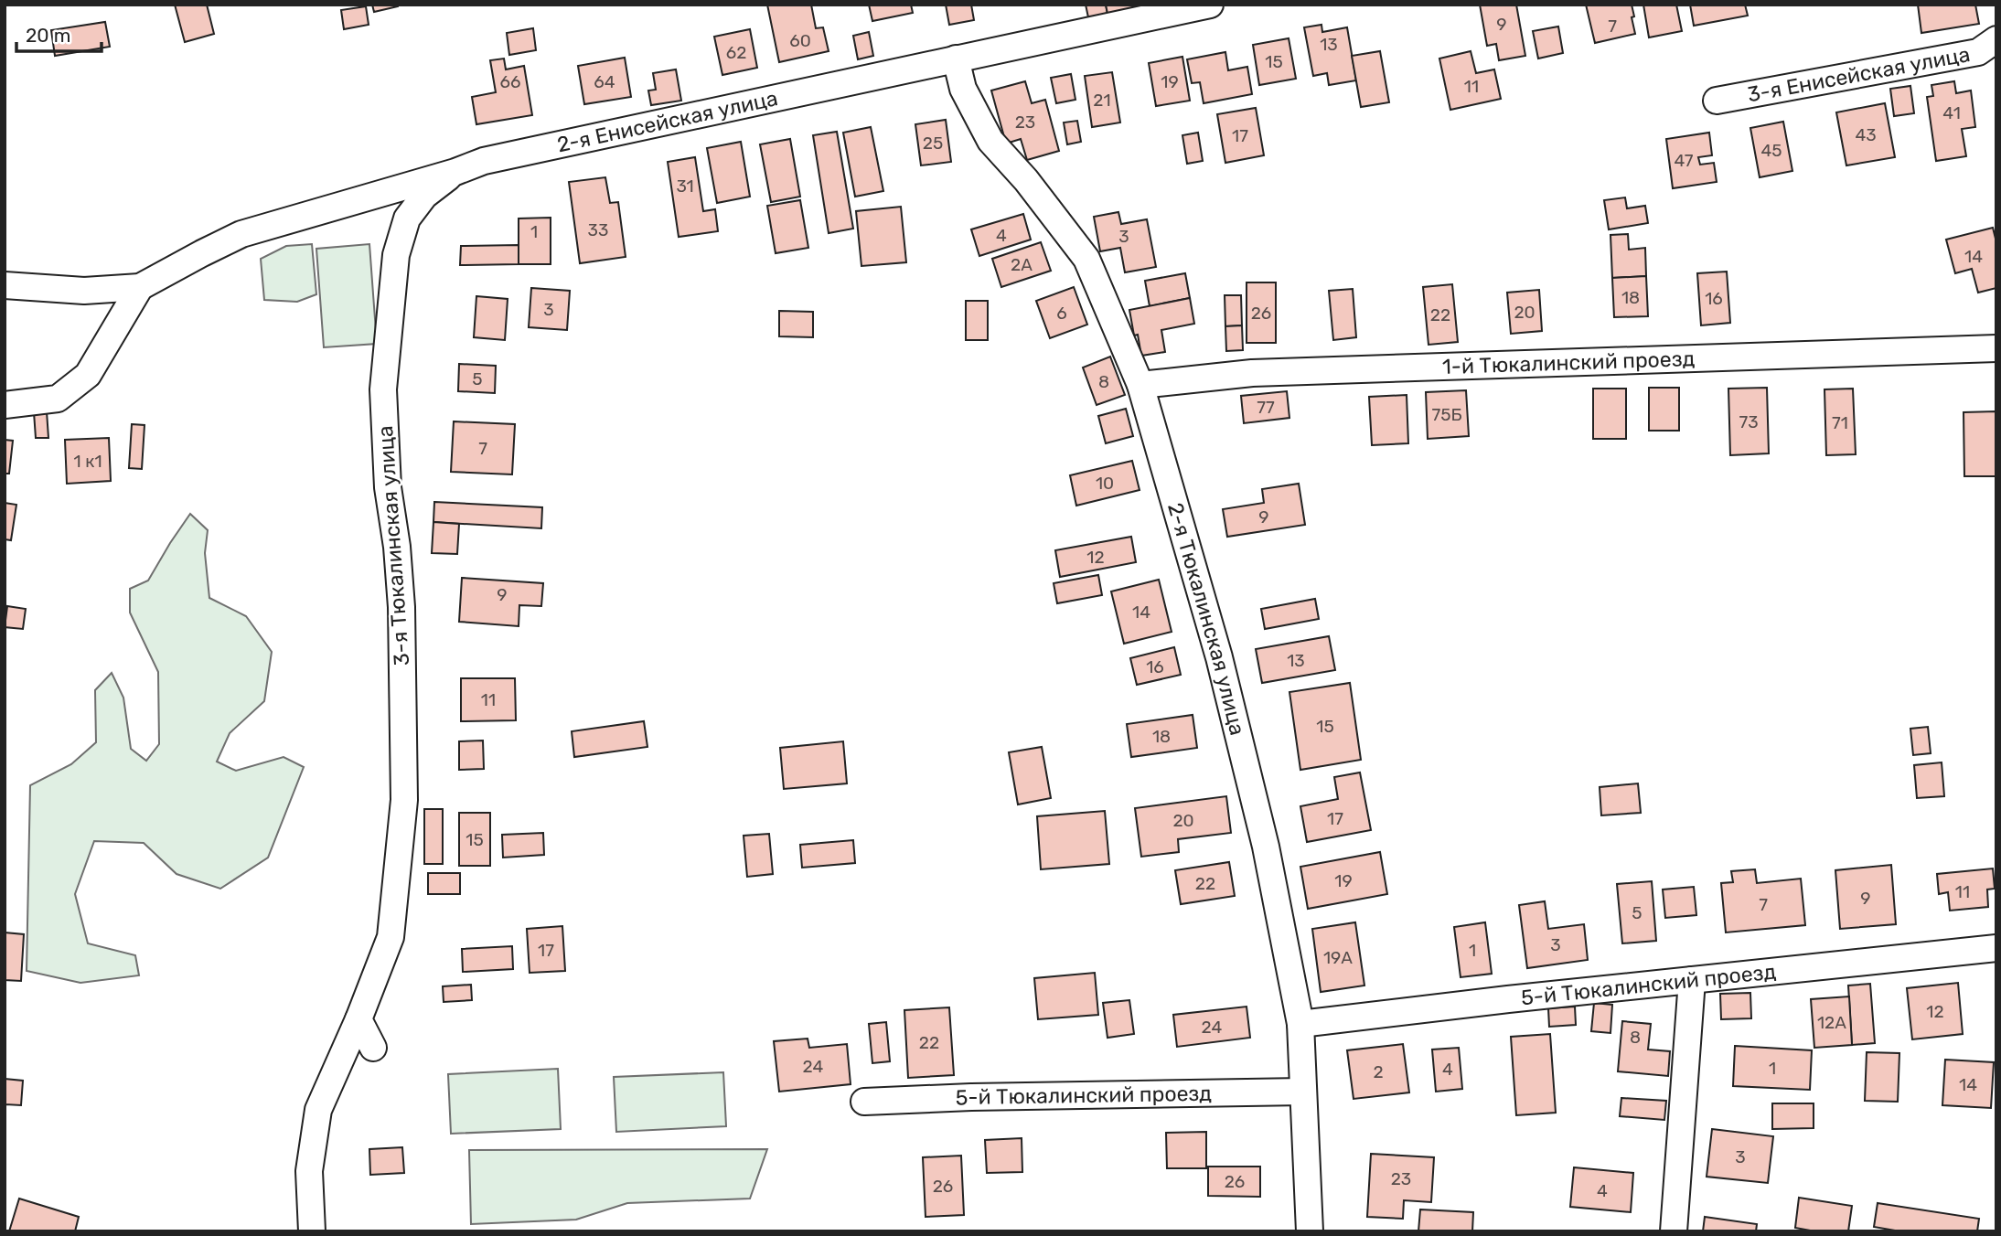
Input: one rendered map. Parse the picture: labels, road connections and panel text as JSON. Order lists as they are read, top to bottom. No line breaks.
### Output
{"streets":{"street":["3-я Енисейская улица","2-я Енисейская улица","1-й Тюкалинский проезд","3-я Тюкалинская улица","2-я Тюкалинская улица","5-й Тюкалинский проезд"]},"crossings":[["2-я Енисейская улица","3-я Тюкалинская улица"],["2-я Енисейская улица","2-я Тюкалинская улица"],["1-й Тюкалинский проезд","2-я Тюкалинская улица"],["2-я Тюкалинская улица","5-й Тюкалинский проезд"]],"house_numbers":["9","7","60","13","62","15","66","64","19","11","21","41","23","43","17","25","45","47","31","33","1","4","3","14","2А","18","16","3","20","6","26","22","5","8","77","75Б","73","71","7","1 к1","10","9","12","9","14","13","16","11","15","18","17","20","15","19","22","11","9","7","5","3","17","1","19А","12","12А","24","8","22","24","1","4","2","14","3","23","26","26","4"],"scale_bar":"20 m"}
